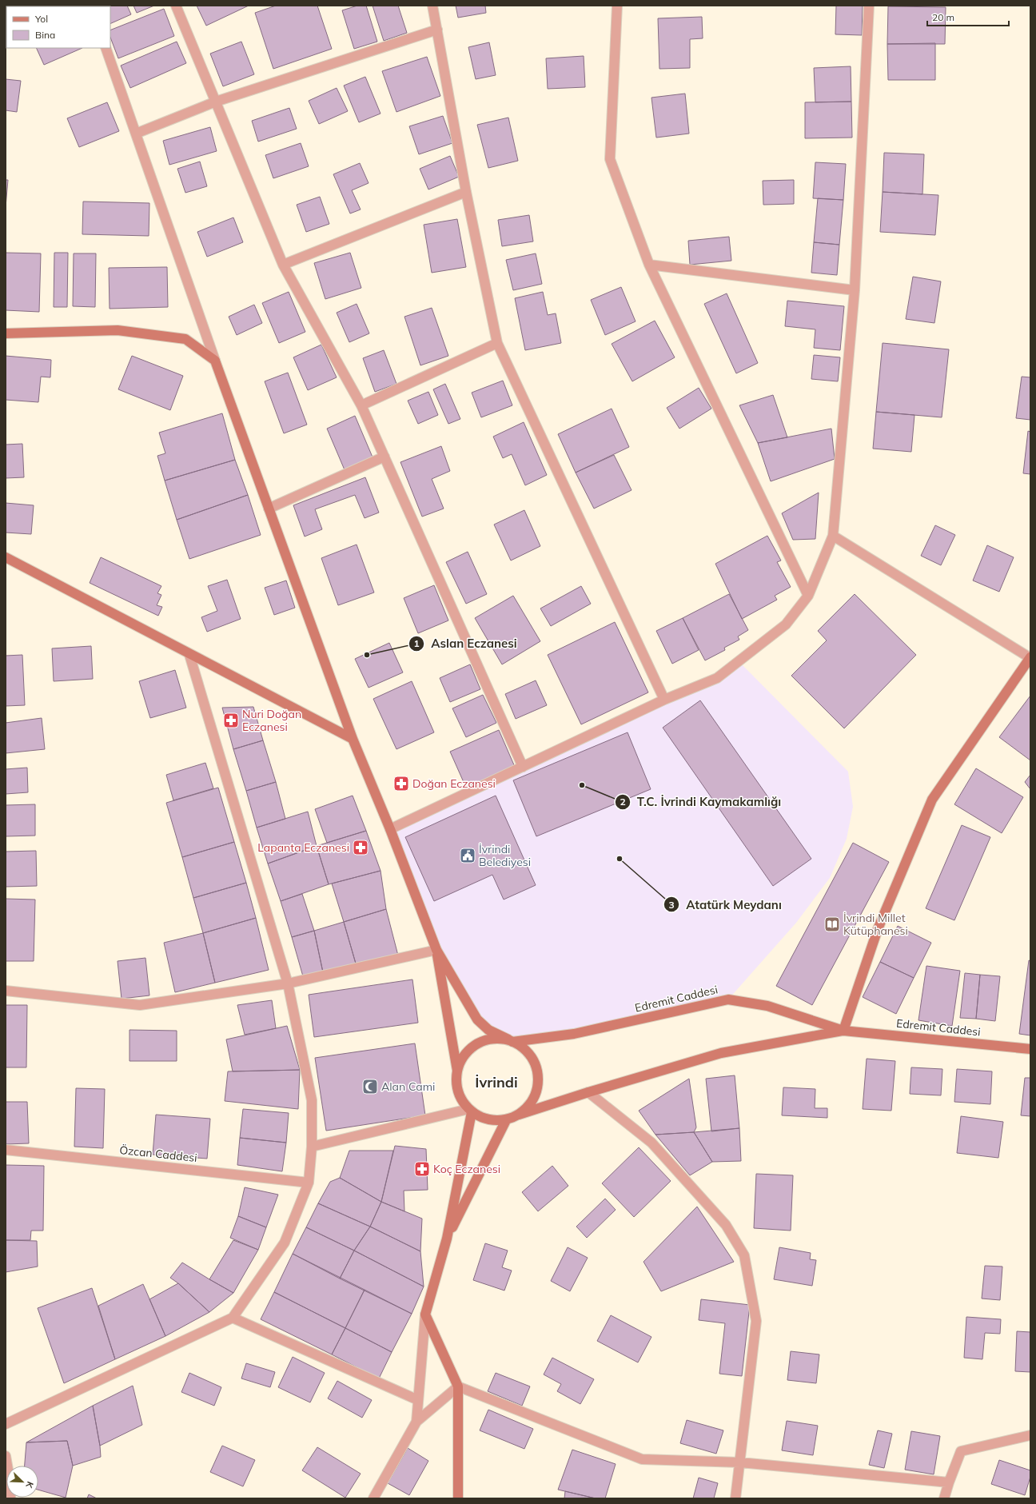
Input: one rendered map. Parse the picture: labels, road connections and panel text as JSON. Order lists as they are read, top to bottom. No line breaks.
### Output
{"streets":{"main road":["Edremit Caddesi"],"street":["Özcan Caddesi"]},"districts":["İvrindi"],"places":{"other":["Aslan Eczanesi","T.C. İvrindi Kaymakamlığı","Atatürk Meydanı"],"pharmacy":["Nuri Doğan Eczanesi","Doğan Eczanesi","Lapanta Eczanesi","Koç Eczanesi"],"public building":["İvrindi Belediyesi"],"library":["İvrindi Millet Kütüphanesi"],"mosque":["Alan Cami"]},"legend":["Yol","Bina"],"scale_bar":"20 m","north":"bottom right"}
